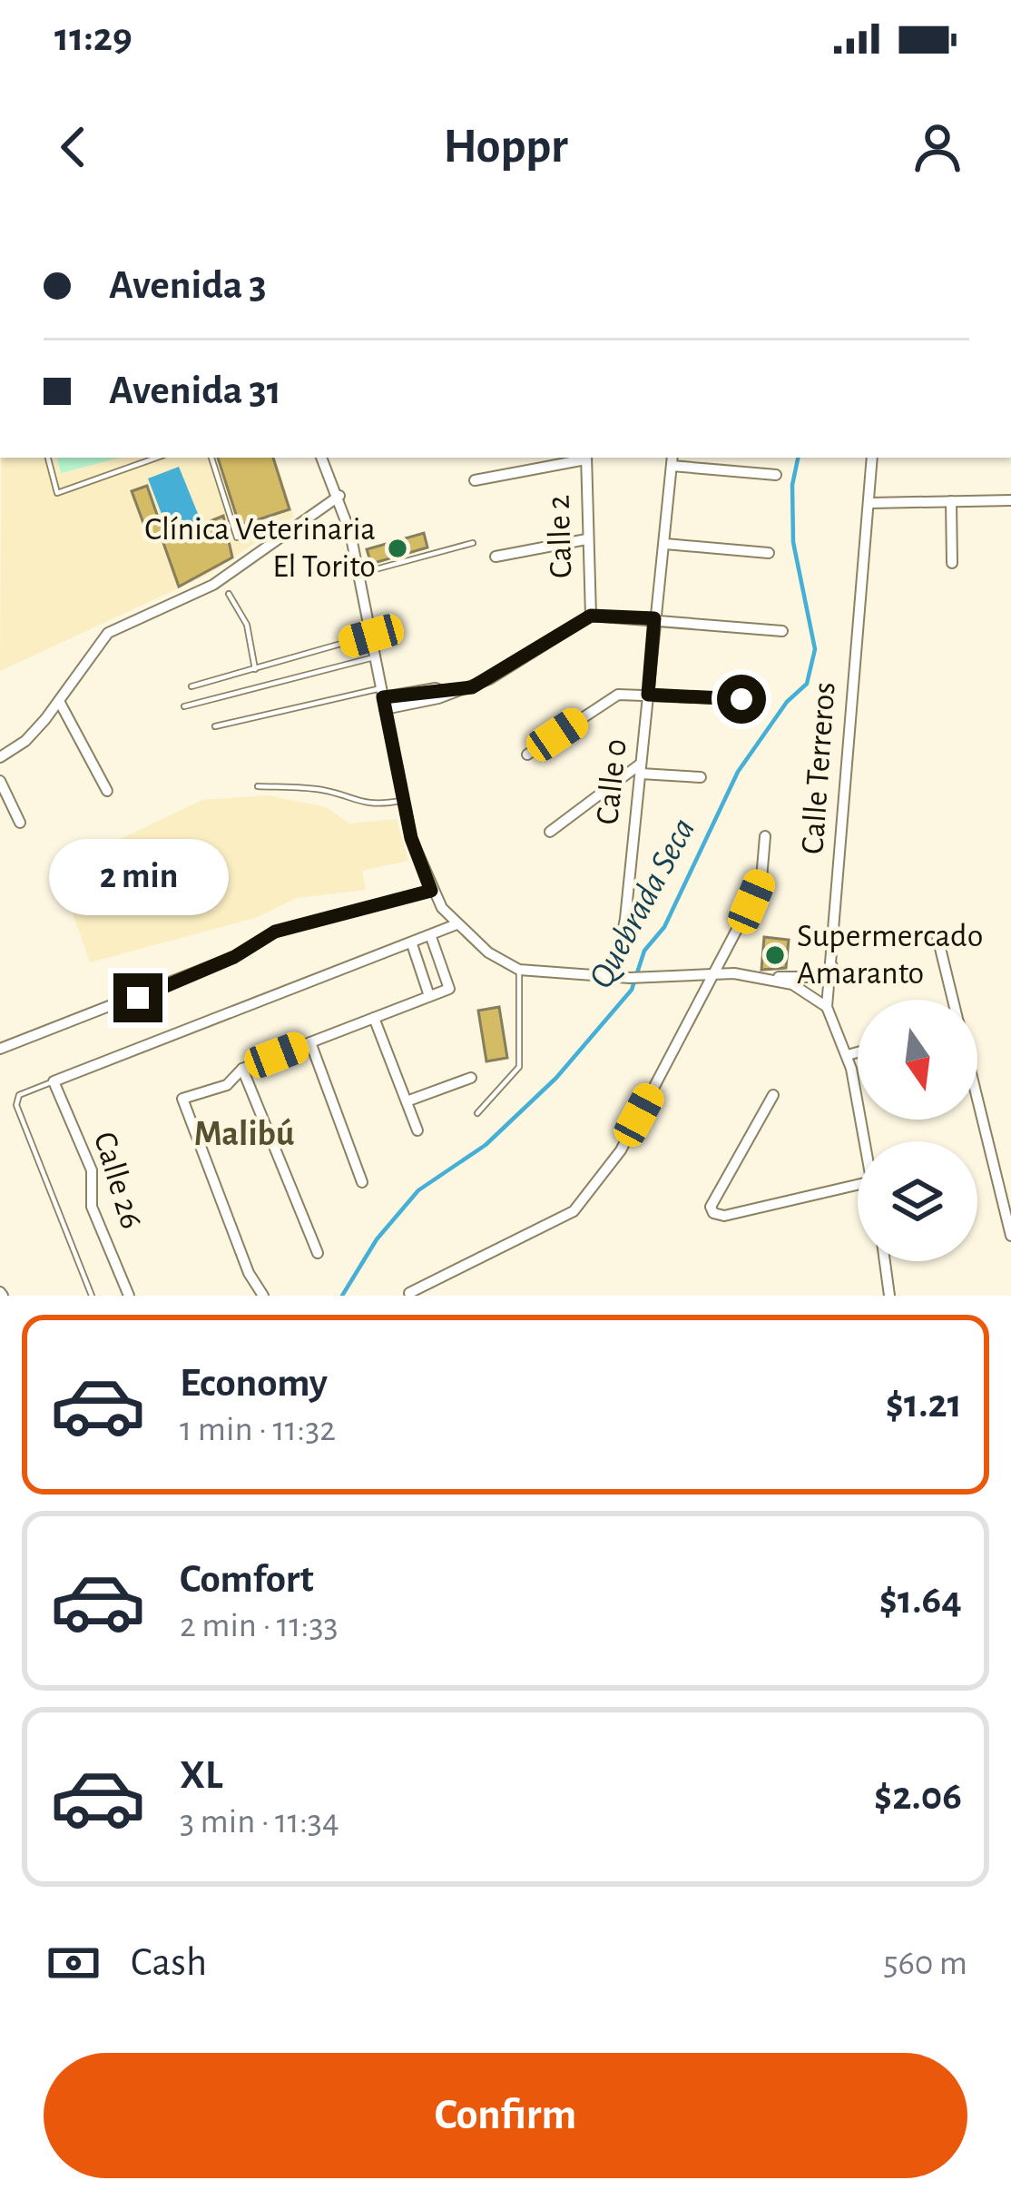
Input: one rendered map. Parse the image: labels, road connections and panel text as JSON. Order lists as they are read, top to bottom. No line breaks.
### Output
{"streets":{"street":["Calle 2","Calle Terreros","Calle 0","Calle 26"]},"districts":["Malibú"],"water":["Quebrada Seca"],"places":["Clínica Veterinaria El Torito","Supermercado Amaranto"],"north":"bottom","page":{"status":"11:29","header":"Hoppr","banner":["Avenida 3","Avenida 31"],"bubble":"2 min","list":[{"name":"Economy","note":"1 min · 11:32","value":"$1.21"},{"name":"Comfort","note":"2 min · 11:33","value":"$1.64"},{"name":"XL","note":"3 min · 11:34","value":"$2.06"}],"pay":["Cash","560 m"],"buttons":"Confirm"}}
